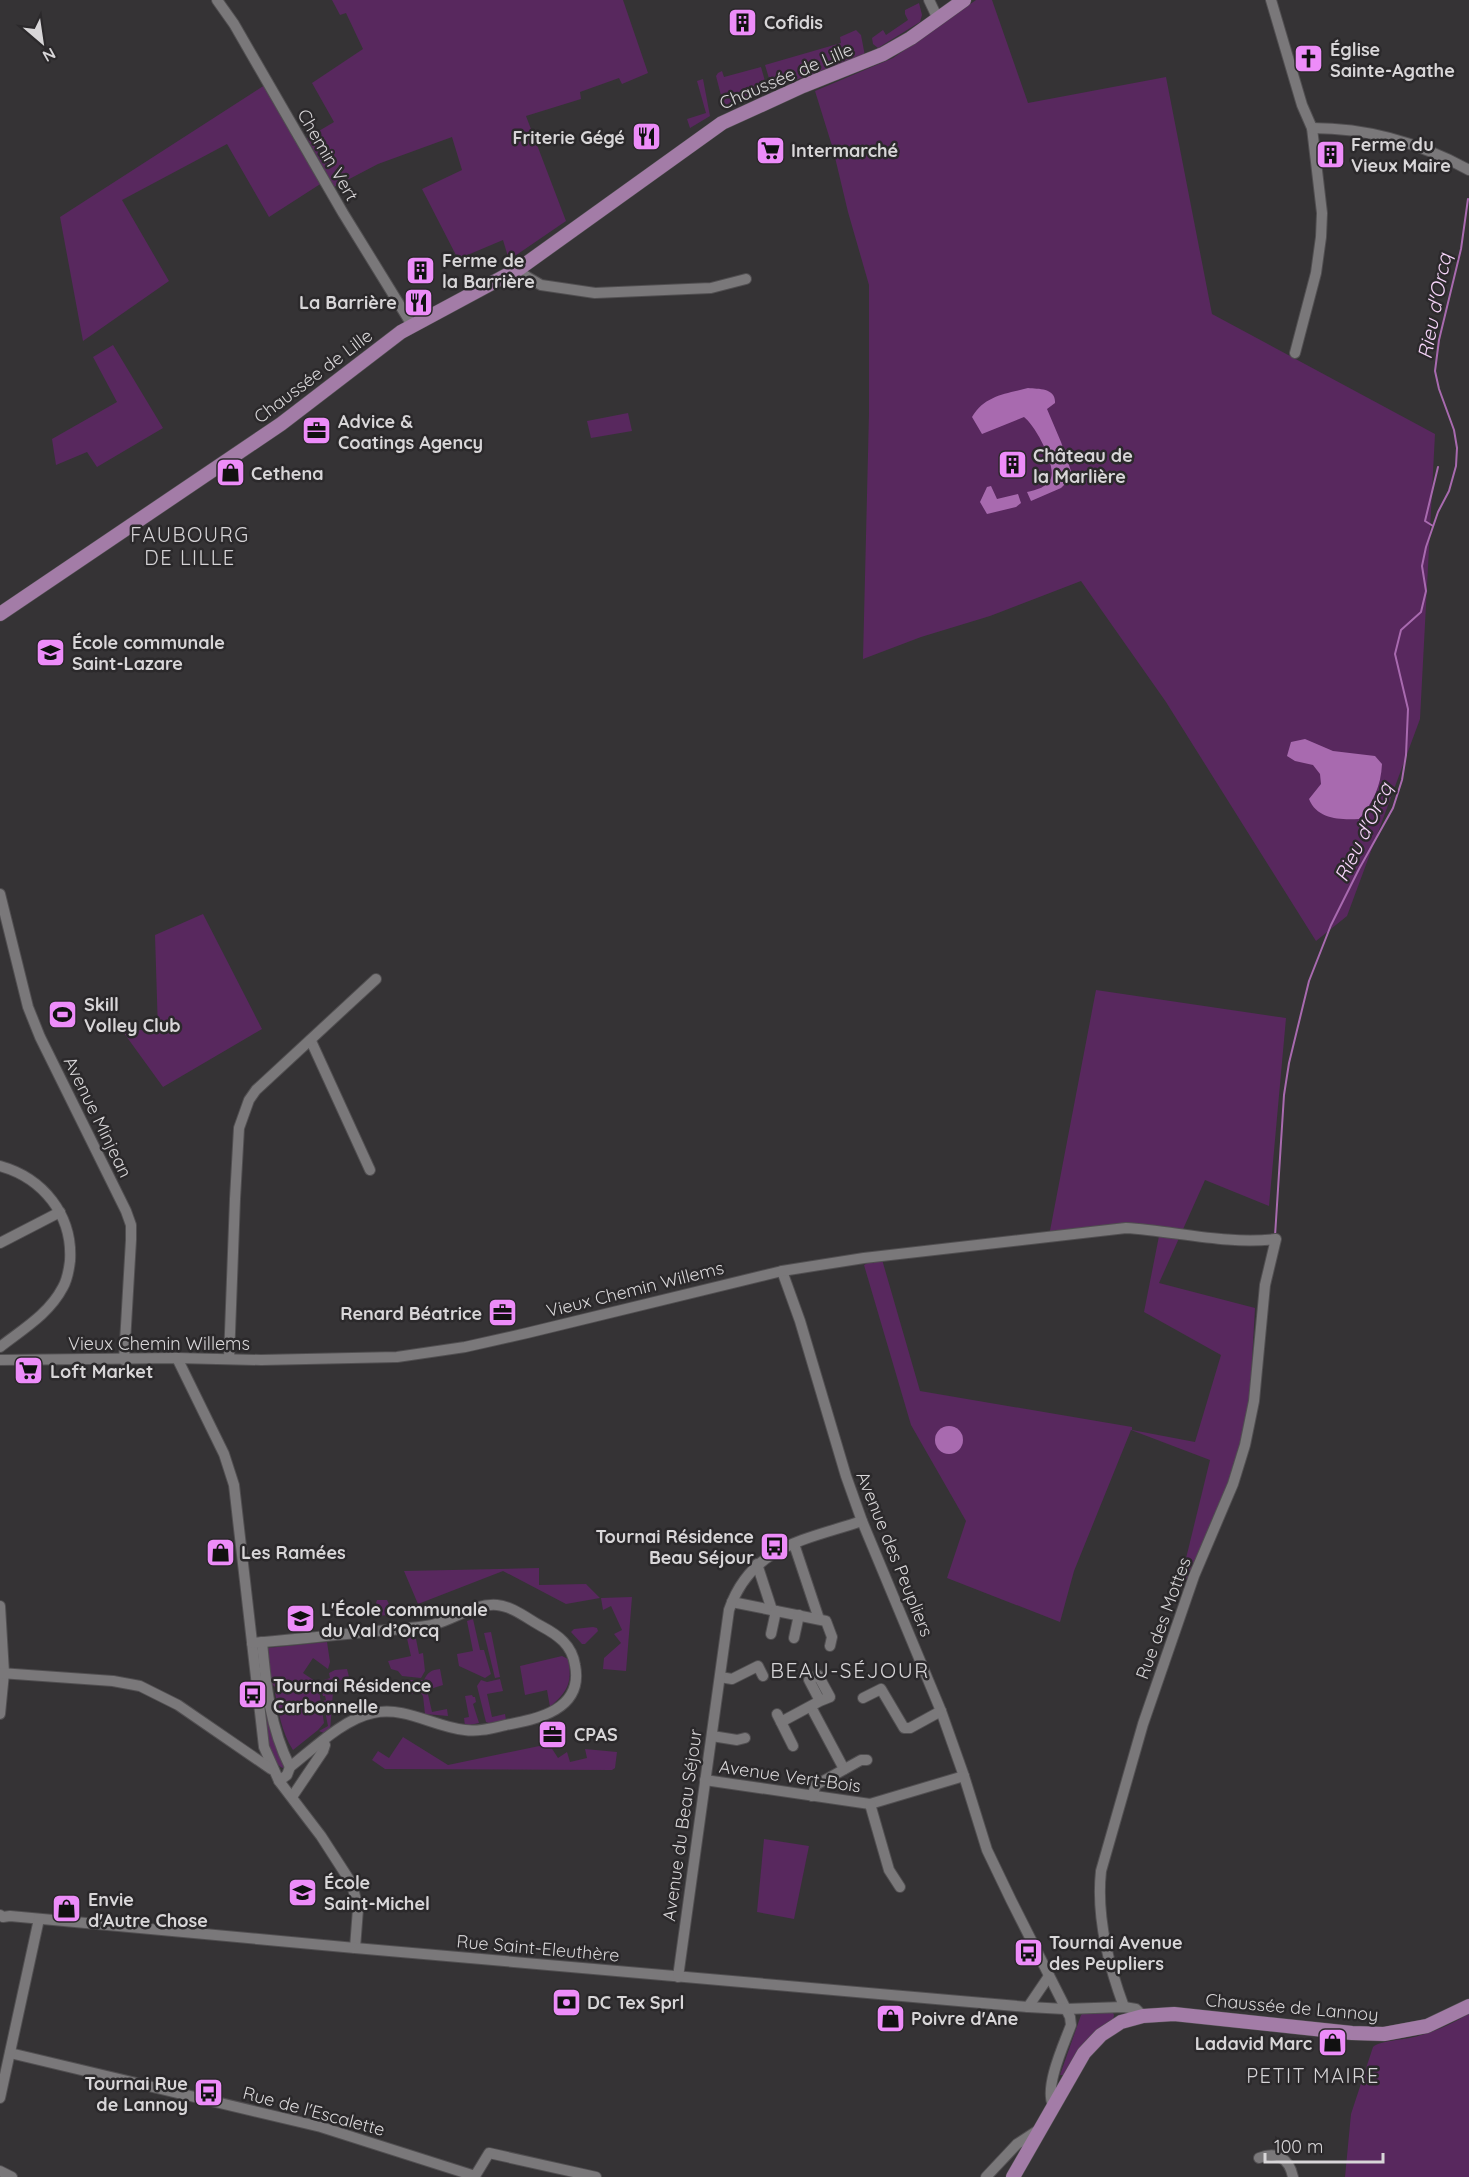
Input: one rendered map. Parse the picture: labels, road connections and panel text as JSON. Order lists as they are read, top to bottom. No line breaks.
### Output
{"streets":{"main road":["Chaussée de Lille","Chaussée de Lannoy"],"street":["Chemin Vert","Avenue Minjean","Vieux Chemin Willems","Avenue des Peupliers","Rue des Mottes","Avenue Vert-Bois","Avenue du Beau Séjour","Rue Saint-Eleuthère","Rue de l'Escalette"]},"crossings":[["Chaussée de Lille","Chemin Vert"],["Avenue Minjean","Vieux Chemin Willems"],["Vieux Chemin Willems","Avenue des Peupliers"],["Vieux Chemin Willems","Rue des Mottes"],["Avenue des Peupliers","Avenue Vert-Bois"],["Avenue des Peupliers","Avenue du Beau Séjour"],["Avenue des Peupliers","Rue Saint-Eleuthère"],["Avenue des Peupliers","Chaussée de Lannoy"],["Rue des Mottes","Rue Saint-Eleuthère"],["Avenue Vert-Bois","Avenue du Beau Séjour"],["Avenue du Beau Séjour","Rue Saint-Eleuthère"]],"districts":["FAUBOURG DE LILLE","BEAU-SÉJOUR","PETIT MAIRE"],"water":["Rieu d'Orcq"],"places":{"building":["Cofidis","Ferme du Vieux Maire","Ferme de la Barrière","Château de la Marlière"],"church":["Église Sainte-Agathe"],"restaurant":["Friterie Gégé","La Barrière"],"supermarket":["Intermarché","Loft Market"],"office":["Advice & Coatings Agency","Renard Béatrice","CPAS"],"shop":["Cethena","Les Ramées","Envie d'Autre Chose","Poivre d'Ane","Ladavid Marc"],"school or university":["École communale Saint-Lazare","L'École communale du Val d’Orcq","École Saint-Michel"],"sports":["Skill Volley Club"],"bus stop":["Tournai Résidence Beau Séjour","Tournai Résidence Carbonnelle","Tournai Avenue des Peupliers","Tournai Rue de Lannoy"],"bank":["DC Tex Sprl"]},"scale_bar":"100 m","north":"bottom right"}
